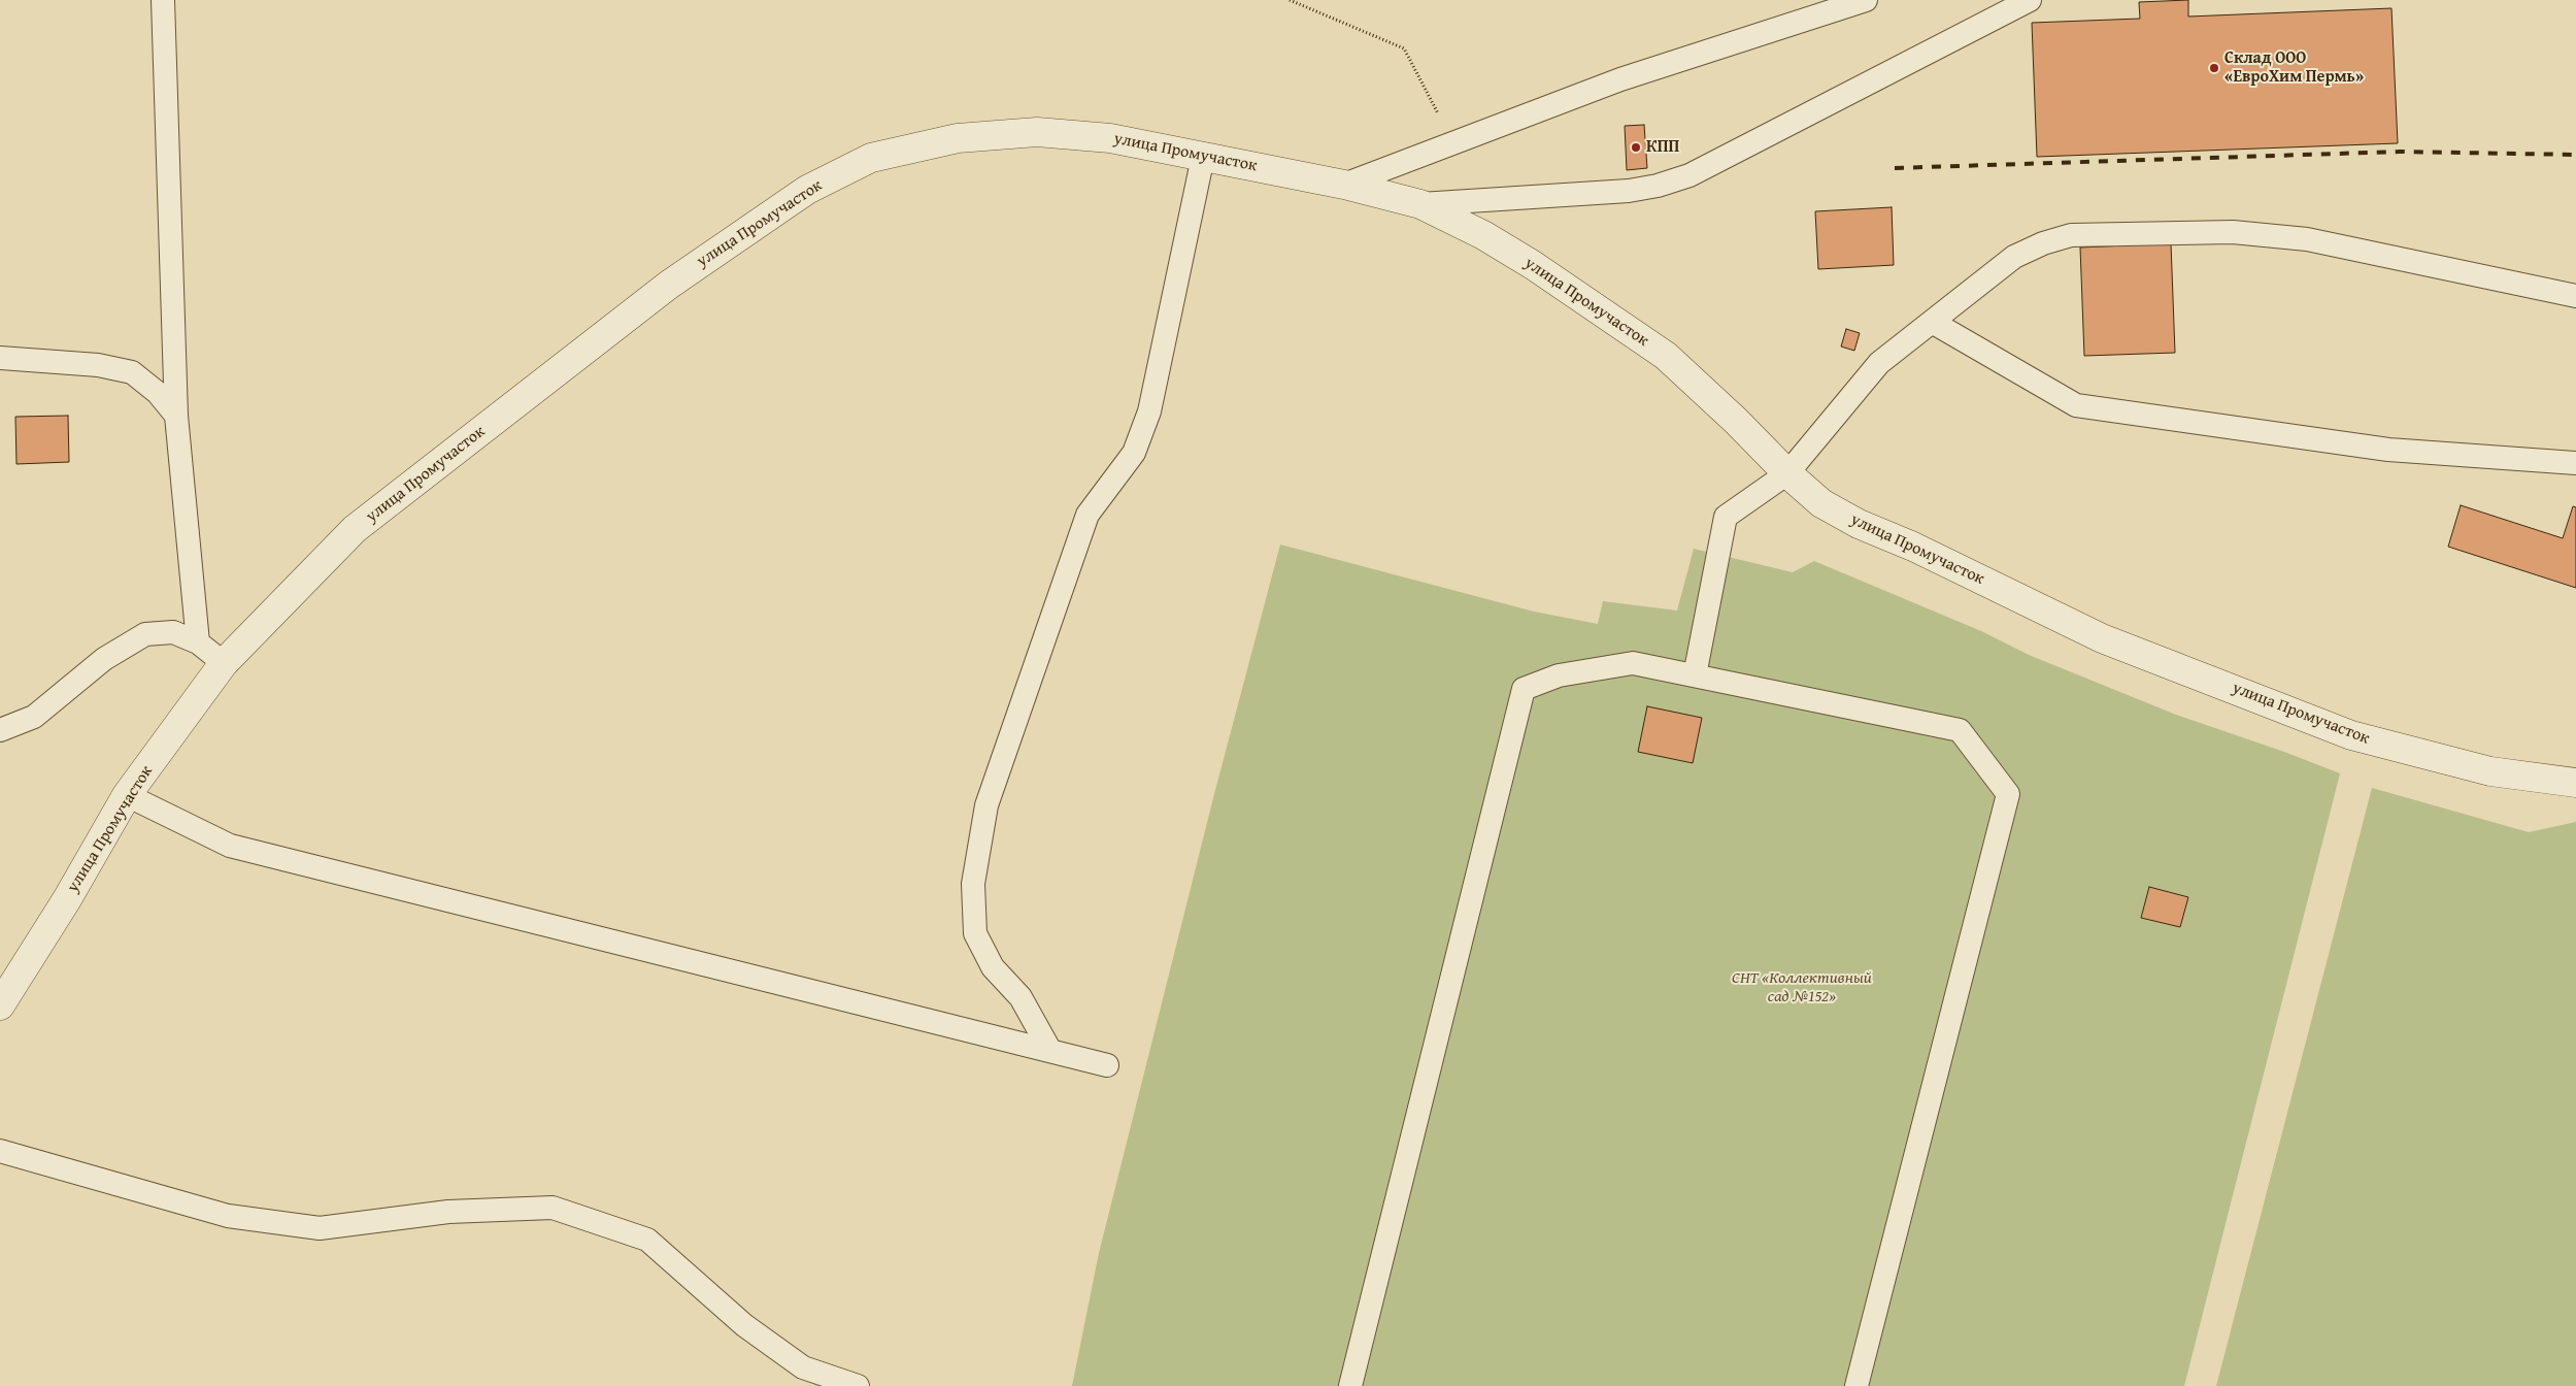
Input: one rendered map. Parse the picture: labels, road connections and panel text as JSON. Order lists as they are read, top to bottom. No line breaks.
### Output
{"streets":{"street":["улица Промучасток"]},"parks":["СНТ «Коллективный сад №152»"],"places":["Склад ООО «ЕвроХим Пермь»","КПП"]}
